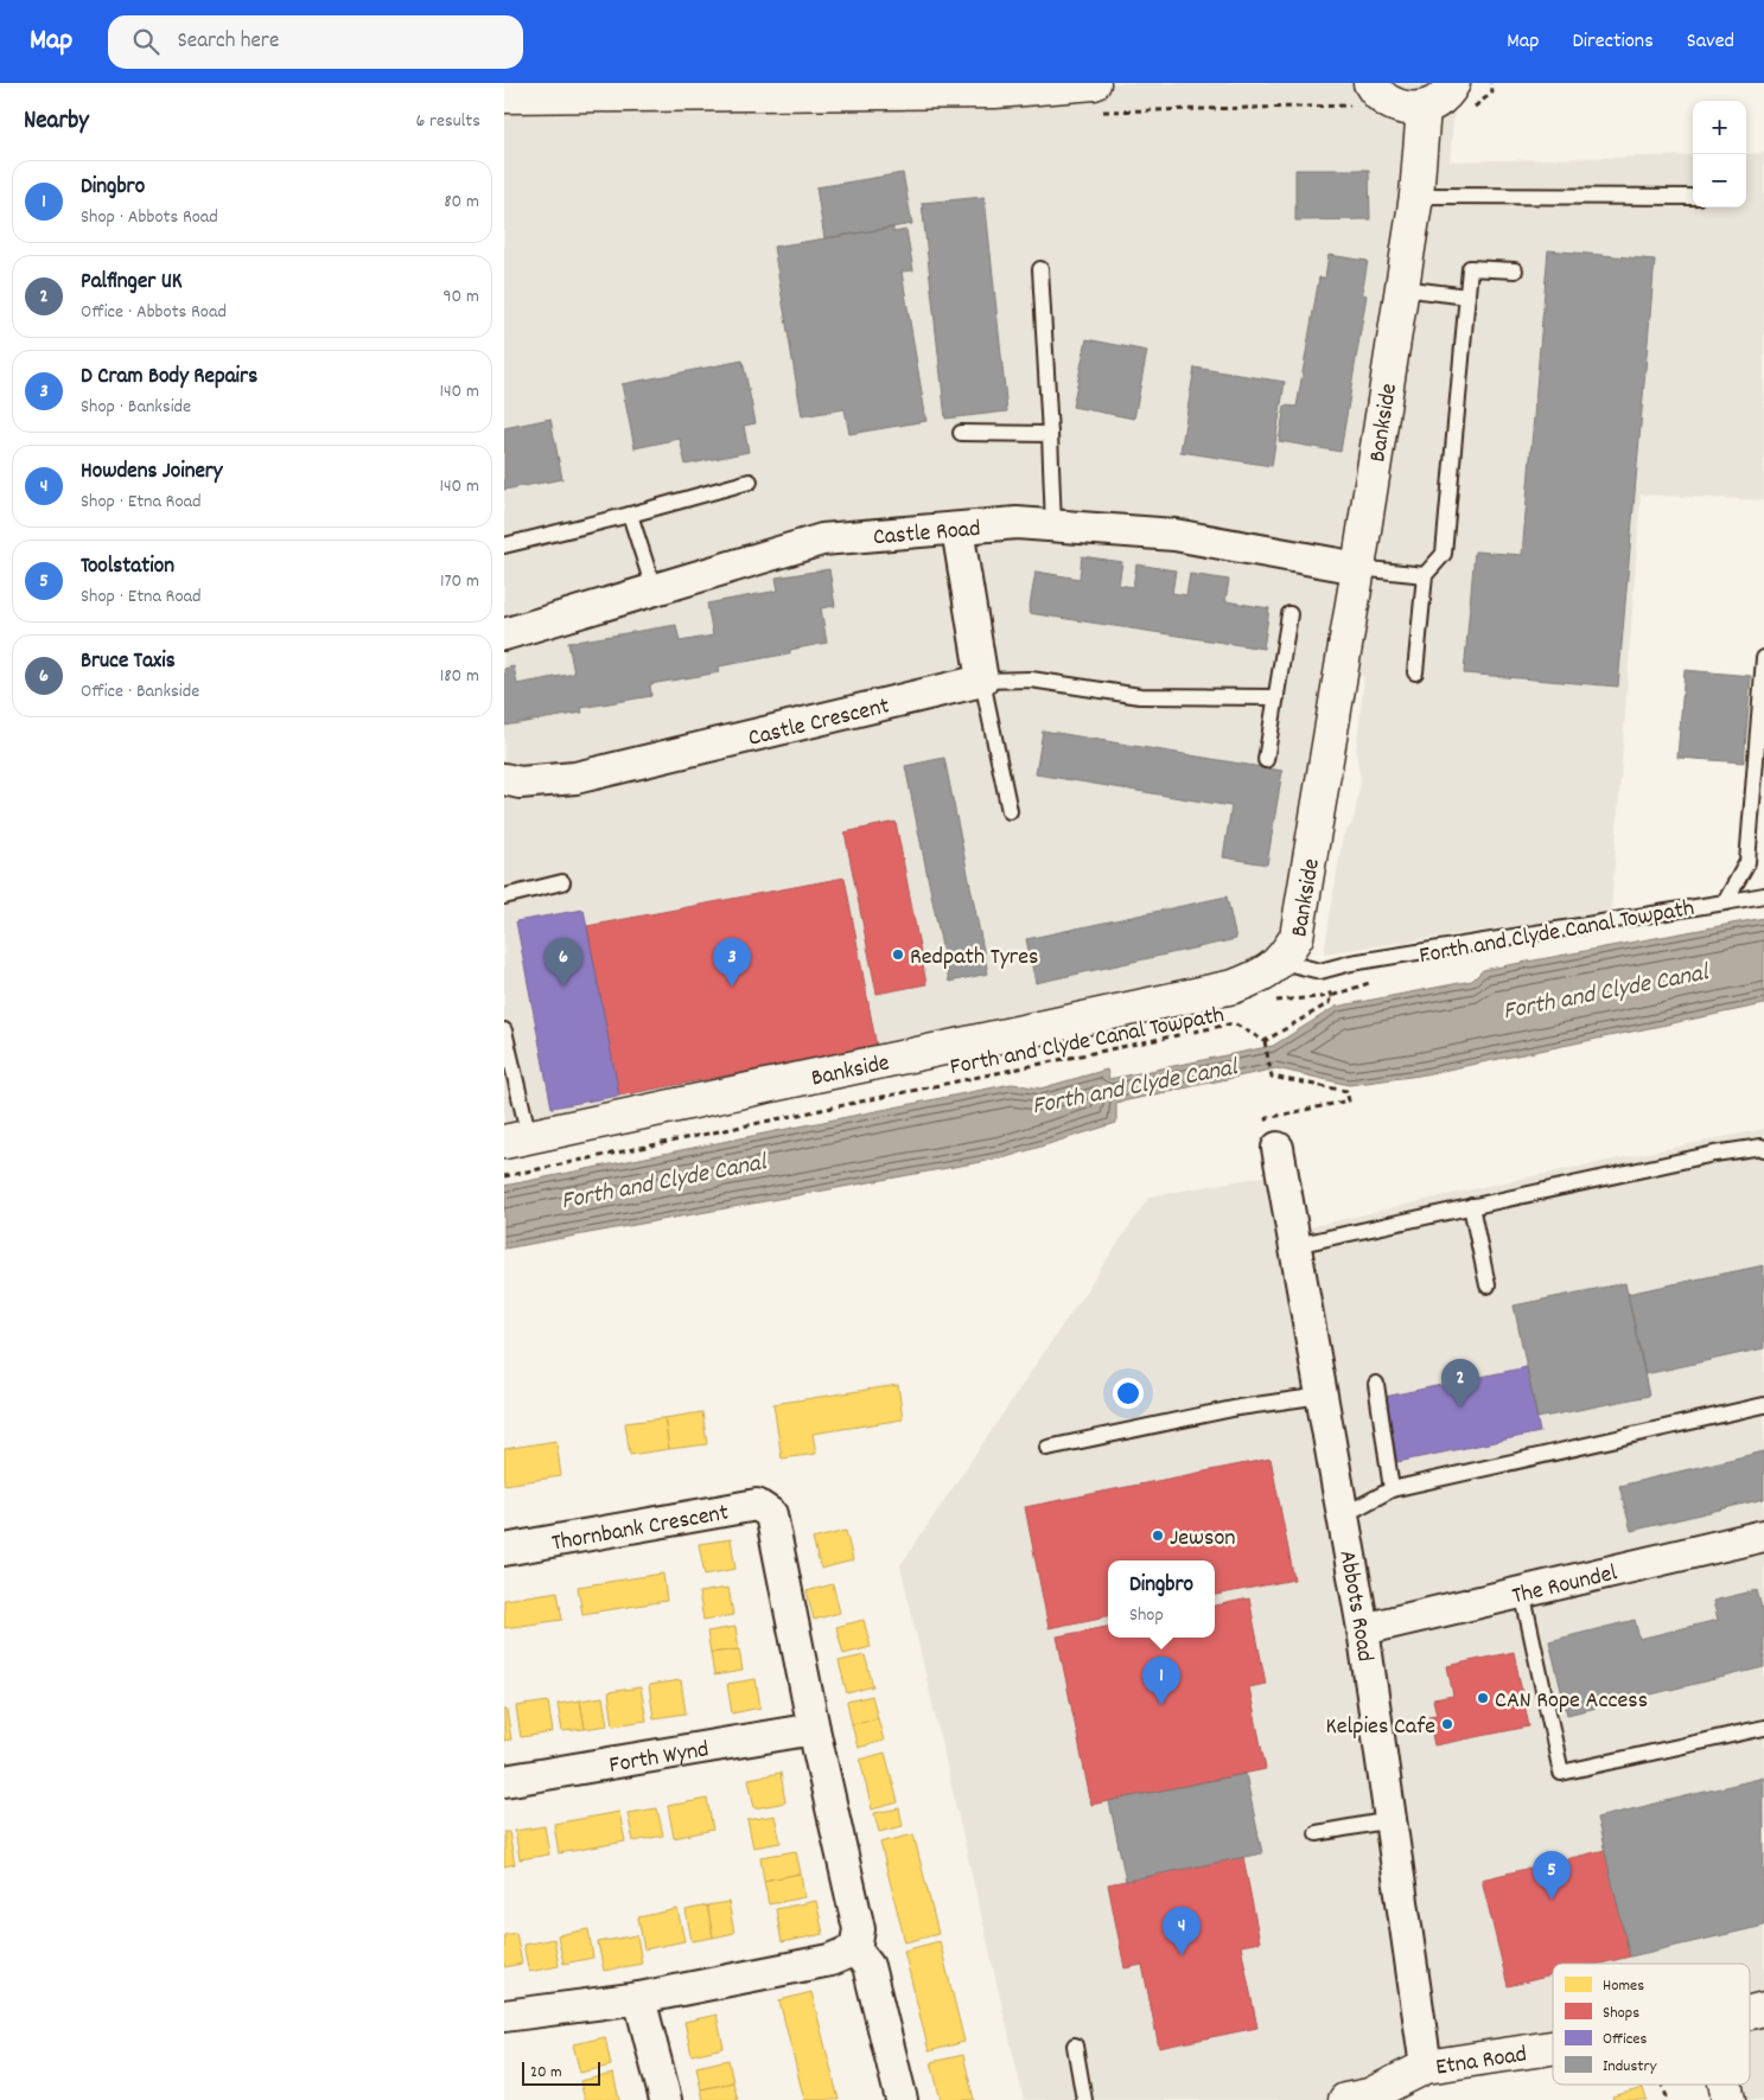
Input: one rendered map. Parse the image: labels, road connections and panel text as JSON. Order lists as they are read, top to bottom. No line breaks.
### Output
{"streets":{"street":["Bankside","Castle Road","Castle Crescent","Thornbank Crescent","The Roundel","Abbots Road","Forth Wynd","Etna Road"],"path":["Forth and Clyde Canal Towpath"]},"crossings":[["Bankside","Castle Road"],["Thornbank Crescent","Forth Wynd"],["The Roundel","Abbots Road"],["Abbots Road","Etna Road"]],"water":["Forth and Clyde Canal"],"places":["Redpath Tyres","Jewson","CAN Rope Access","Kelpies Cafe"],"legend":["Homes","Shops","Offices","Industry"],"scale_bar":"20 m","page":{"header":"Map","search":"Search here","nav":["Map","Directions","Saved"],"heading":["Nearby","6 results"],"map_buttons":["+","−"],"list":[{"mark":"1","name":"Dingbro","note":"Shop · Abbots Road","value":"80 m"},{"mark":"2","name":"Palfinger UK","note":"Office · Abbots Road","value":"90 m"},{"mark":"3","name":"D Cram Body Repairs","note":"Shop · Bankside","value":"140 m"},{"mark":"4","name":"Howdens Joinery","note":"Shop · Etna Road","value":"140 m"},{"mark":"5","name":"Toolstation","note":"Shop · Etna Road","value":"170 m"},{"mark":"6","name":"Bruce Taxis","note":"Office · Bankside","value":"180 m"}],"pins":["3","6","2","1","5","4"],"popup":["Dingbro","Shop"],"scale":"20 m"}}
